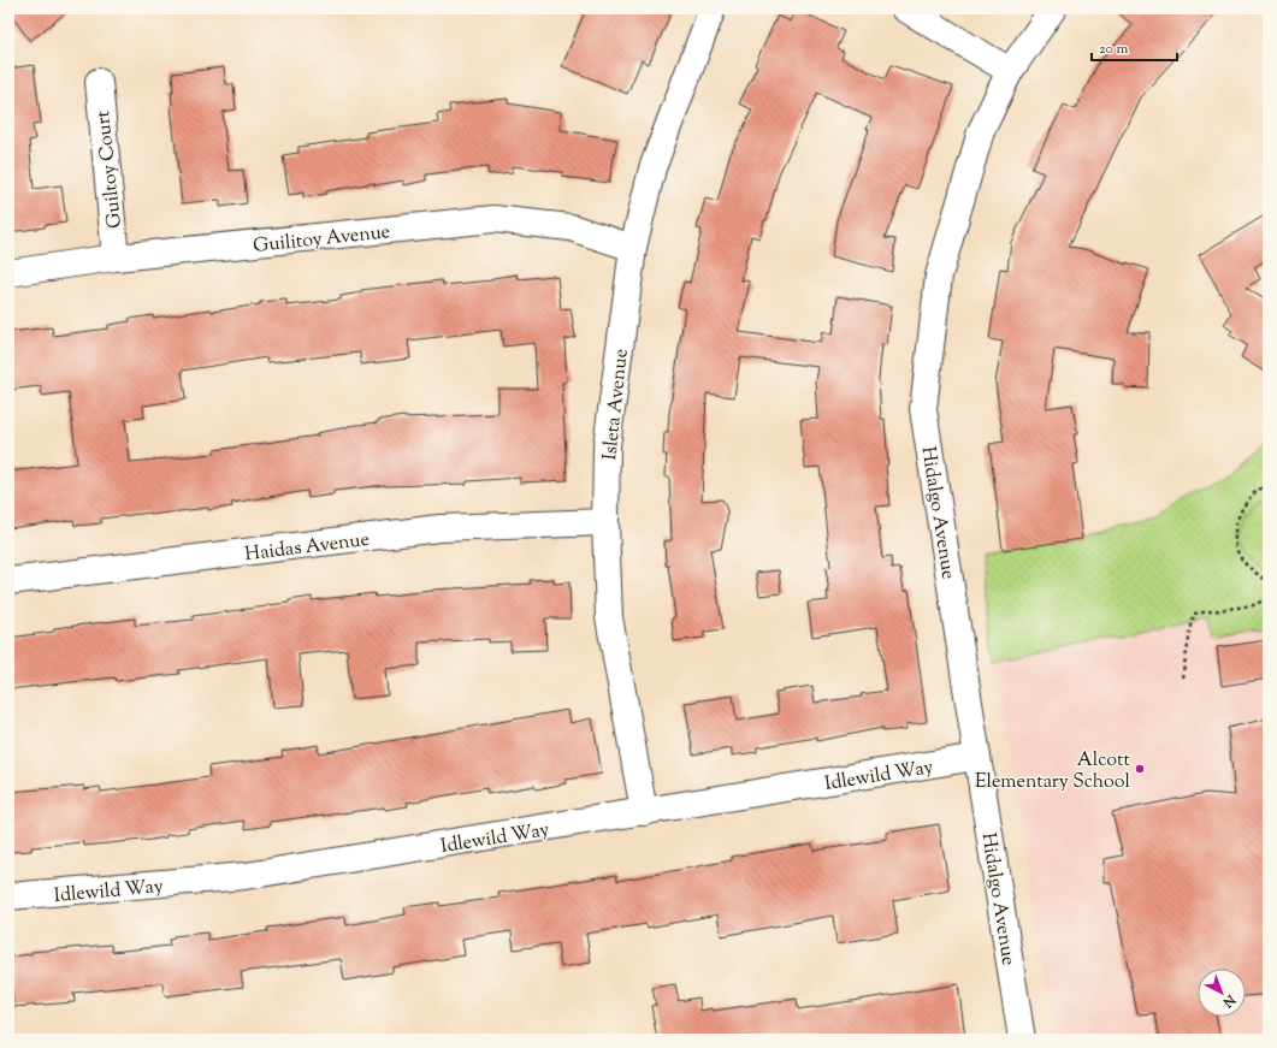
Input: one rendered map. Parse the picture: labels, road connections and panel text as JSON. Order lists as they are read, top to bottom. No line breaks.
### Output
{"streets":{"street":["Guiltoy Court","Guilitoy Avenue","Isleta Avenue","Hidalgo Avenue","Haidas Avenue","Idlewild Way"]},"crossings":[["Guiltoy Court","Guilitoy Avenue"],["Guilitoy Avenue","Isleta Avenue"],["Isleta Avenue","Haidas Avenue"],["Isleta Avenue","Idlewild Way"],["Hidalgo Avenue","Idlewild Way"]],"places":["Alcott Elementary School"],"scale_bar":"20 m","north":"bottom right"}
